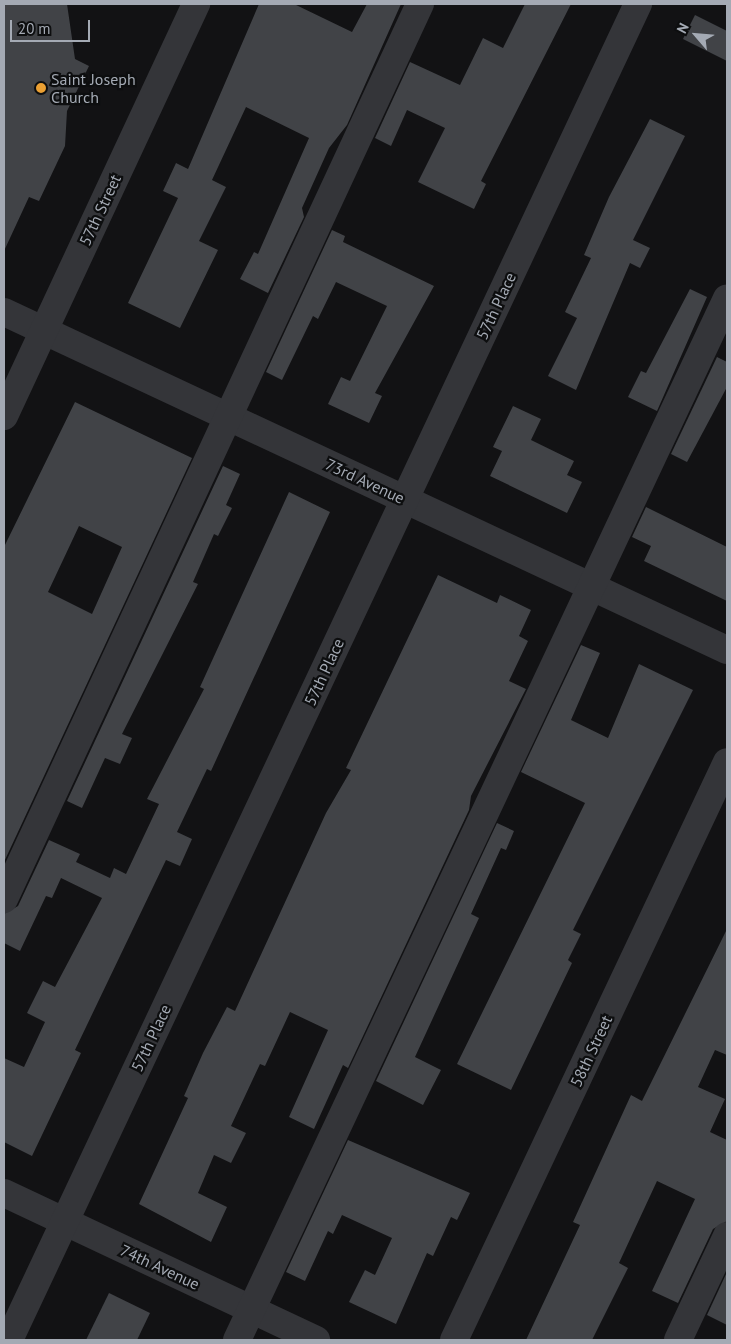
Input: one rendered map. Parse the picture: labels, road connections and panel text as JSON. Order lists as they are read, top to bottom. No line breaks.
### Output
{"streets":{"street":["57th Street","57th Place","73rd Avenue","58th Street","74th Avenue"]},"crossings":[["57th Street","73rd Avenue"],["57th Place","73rd Avenue"],["57th Place","74th Avenue"]],"places":["Saint Joseph Church"],"scale_bar":"20 m","north":"top left"}
